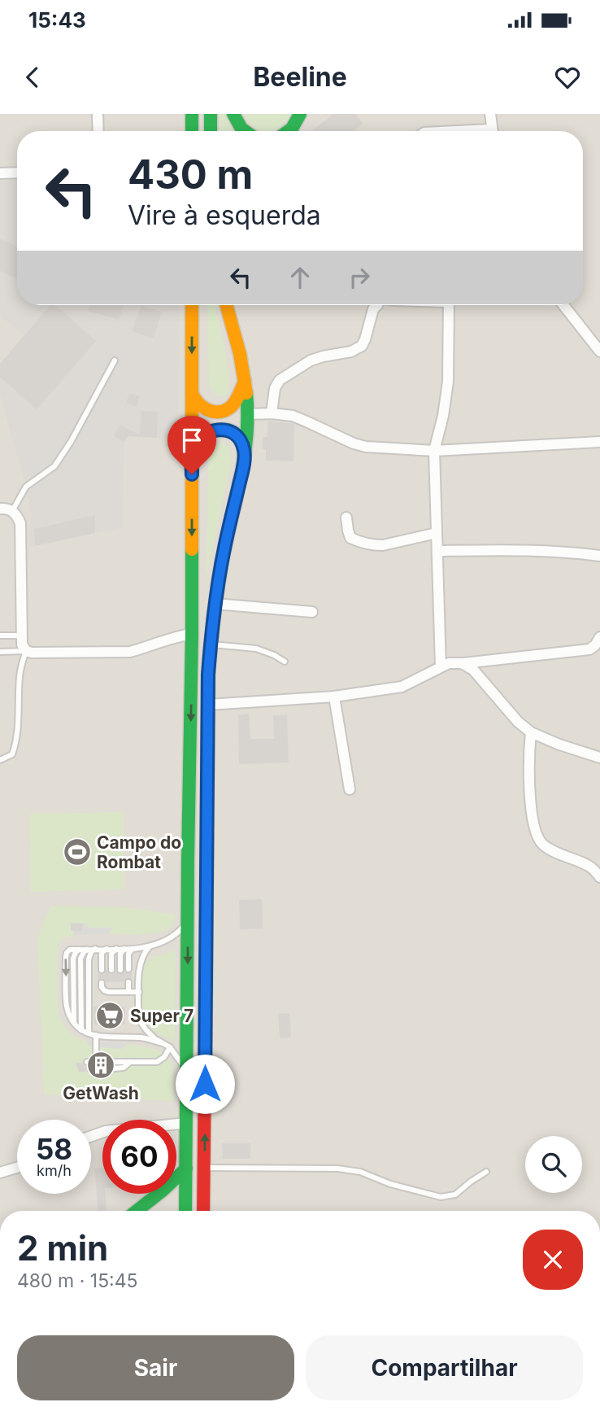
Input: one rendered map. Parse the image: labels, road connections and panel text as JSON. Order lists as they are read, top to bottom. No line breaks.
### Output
{"places":{"sports":["Campo do Rombat"],"supermarket":["Super 7"],"building":["GetWash"]},"page":{"status":"15:43","header":"Beeline","turn":["430 m","Vire à esquerda"],"speed":"58 km/h","limit":"60","heading":["2 min","480 m · 15:45"],"buttons":["Sair","Compartilhar"]}}
